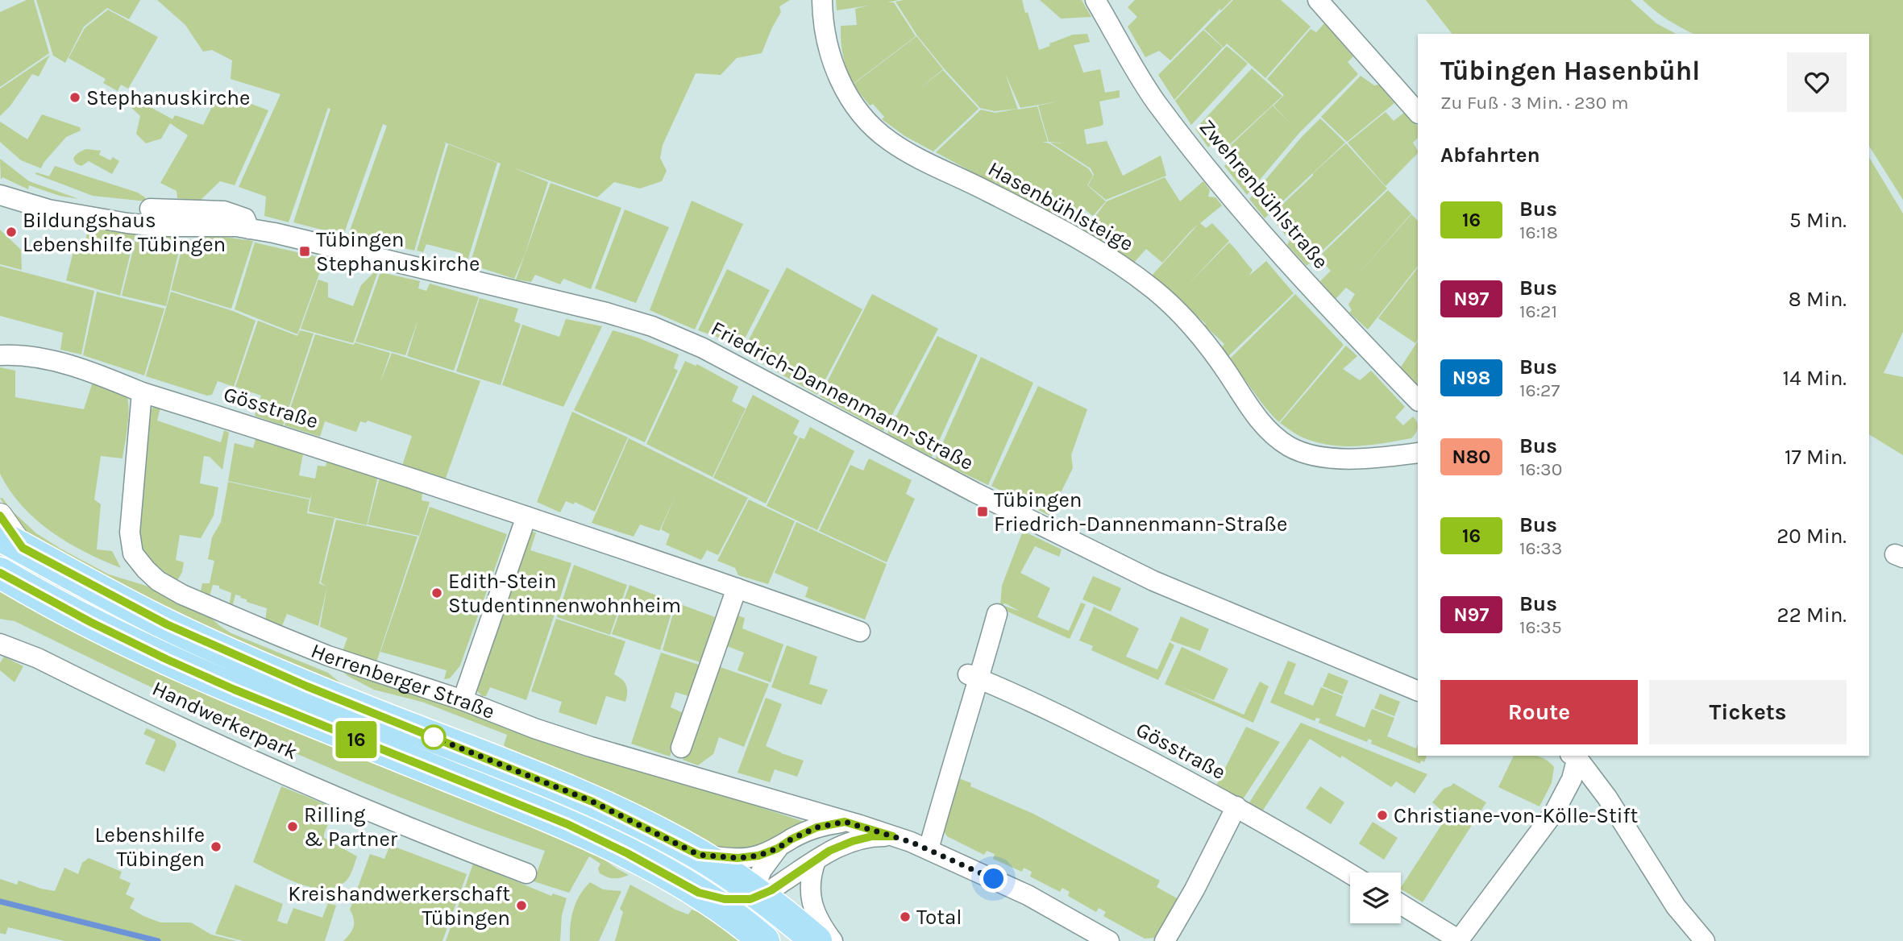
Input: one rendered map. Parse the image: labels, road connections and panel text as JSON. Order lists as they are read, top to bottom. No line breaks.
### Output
{"streets":{"main road":["Herrenberger Straße"],"street":["Zwehrenbühlstraße","Hasenbühlsteige","Friedrich-Dannenmann-Straße","Gösstraße","Handwerkerpark"]},"crossings":[["Gösstraße","Herrenberger Straße"]],"places":{"other":["Stephanuskirche","Bildungshaus Lebenshilfe Tübingen","Edith-Stein Studentinnenwohnheim","Christiane-von-Kölle-Stift","Rilling & Partner","Lebenshilfe Tübingen","Kreishandwerkerschaft Tübingen","Total"],"transit":["Tübingen Stephanuskirche","Tübingen Friedrich-Dannenmann-Straße"]},"lines":["bus line 16"],"page":{"on_map":"16","heading":[["Tübingen Hasenbühl","Zu Fuß · 3 Min. · 230 m"],"Abfahrten"],"list":[{"mark":"16","name":"Bus","note":"16:18","value":"5 Min."},{"mark":"N97","name":"Bus","note":"16:21","value":"8 Min."},{"mark":"N98","name":"Bus","note":"16:27","value":"14 Min."},{"mark":"N80","name":"Bus","note":"16:30","value":"17 Min."},{"mark":"16","name":"Bus","note":"16:33","value":"20 Min."},{"mark":"N97","name":"Bus","note":"16:35","value":"22 Min."}],"buttons":["Route","Tickets"]}}
